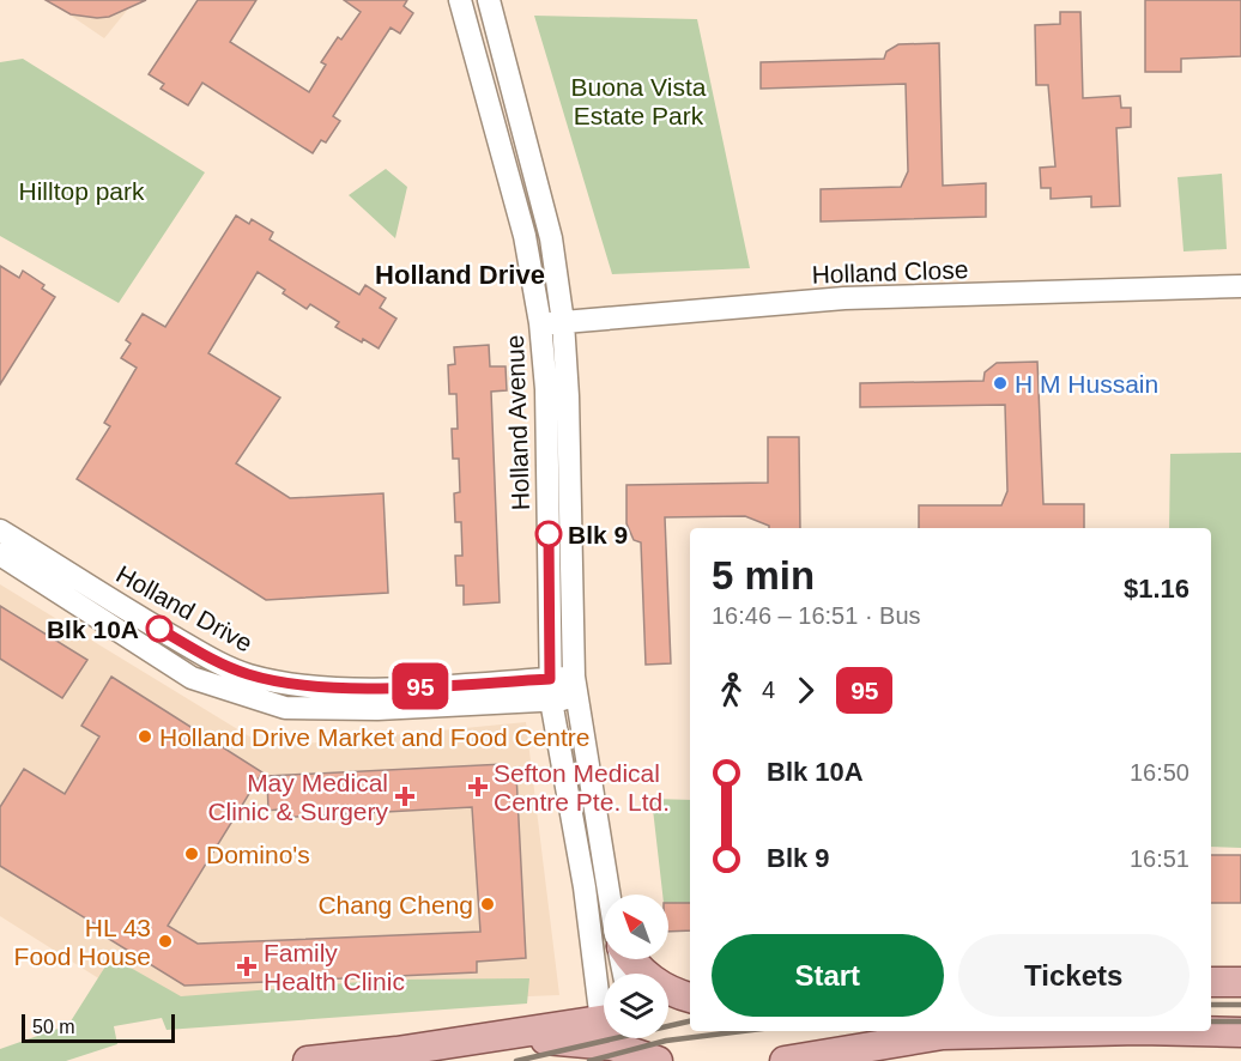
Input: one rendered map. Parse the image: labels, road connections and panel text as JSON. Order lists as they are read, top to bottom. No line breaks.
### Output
{"streets":{"street":["Holland Close","Holland Avenue","Holland Drive"]},"crossings":[["Holland Close","Holland Avenue"],["Holland Avenue","Holland Drive"]],"districts":["Holland Drive"],"parks":["Buona Vista Estate Park","Hilltop park"],"places":{"other":["H M Hussain","Blk 9","Blk 10A","Holland Drive Market and Food Centre","Domino's","Chang Cheng","HL 43 Food House"],"health":["Sefton Medical Centre Pte. Ltd.","May Medical Clinic & Surgery","Family Health Clinic"]},"lines":["bus line 95"],"scale_bar":"50 m","north":"top left","page":{"on_map":"95","heading":["5 min","16:46 – 16:51 · Bus","$1.16"],"legs":["4","95"],"list":[{"name":"Blk 10A","value":"16:50"},{"name":"Blk 9","value":"16:51"}],"buttons":["Start","Tickets"],"scale":"50 m"}}
